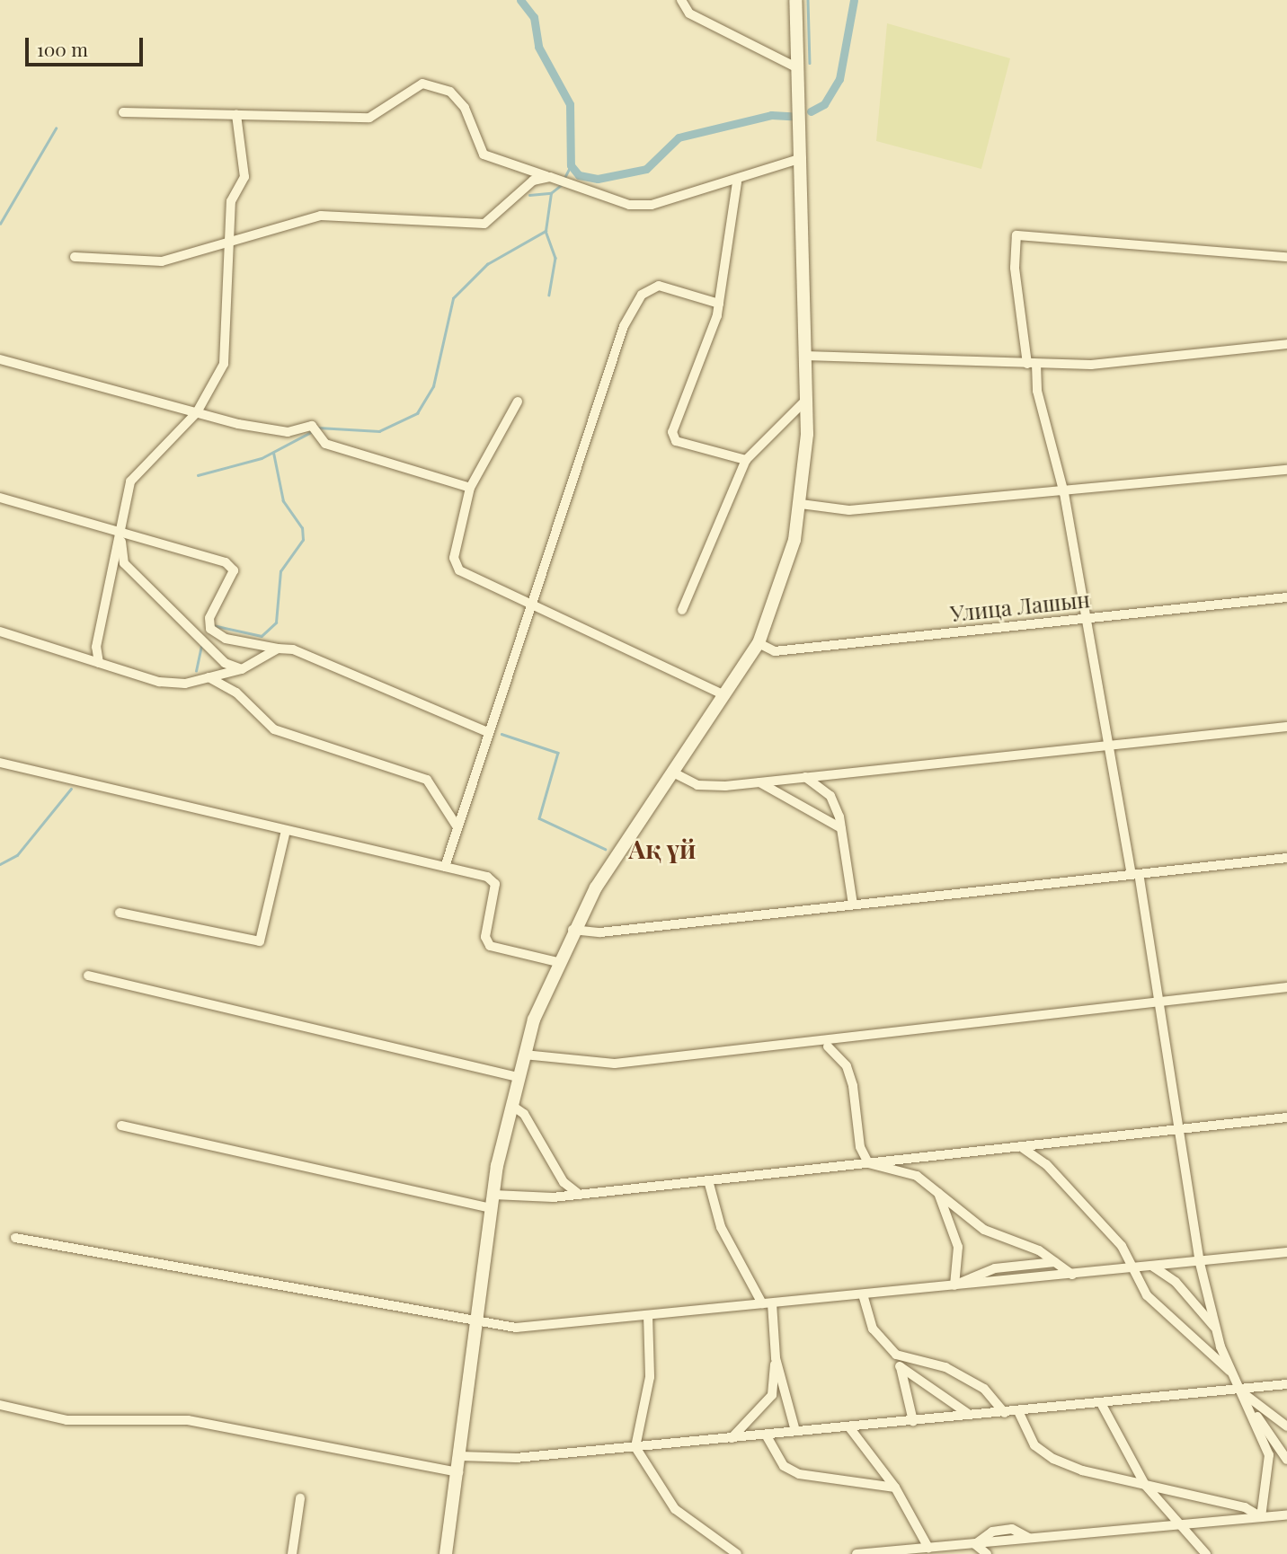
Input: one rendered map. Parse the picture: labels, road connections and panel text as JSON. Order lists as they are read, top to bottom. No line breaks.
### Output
{"streets":{"street":["Улица Лашын"]},"districts":["Ақ үй"],"scale_bar":"100 m"}
